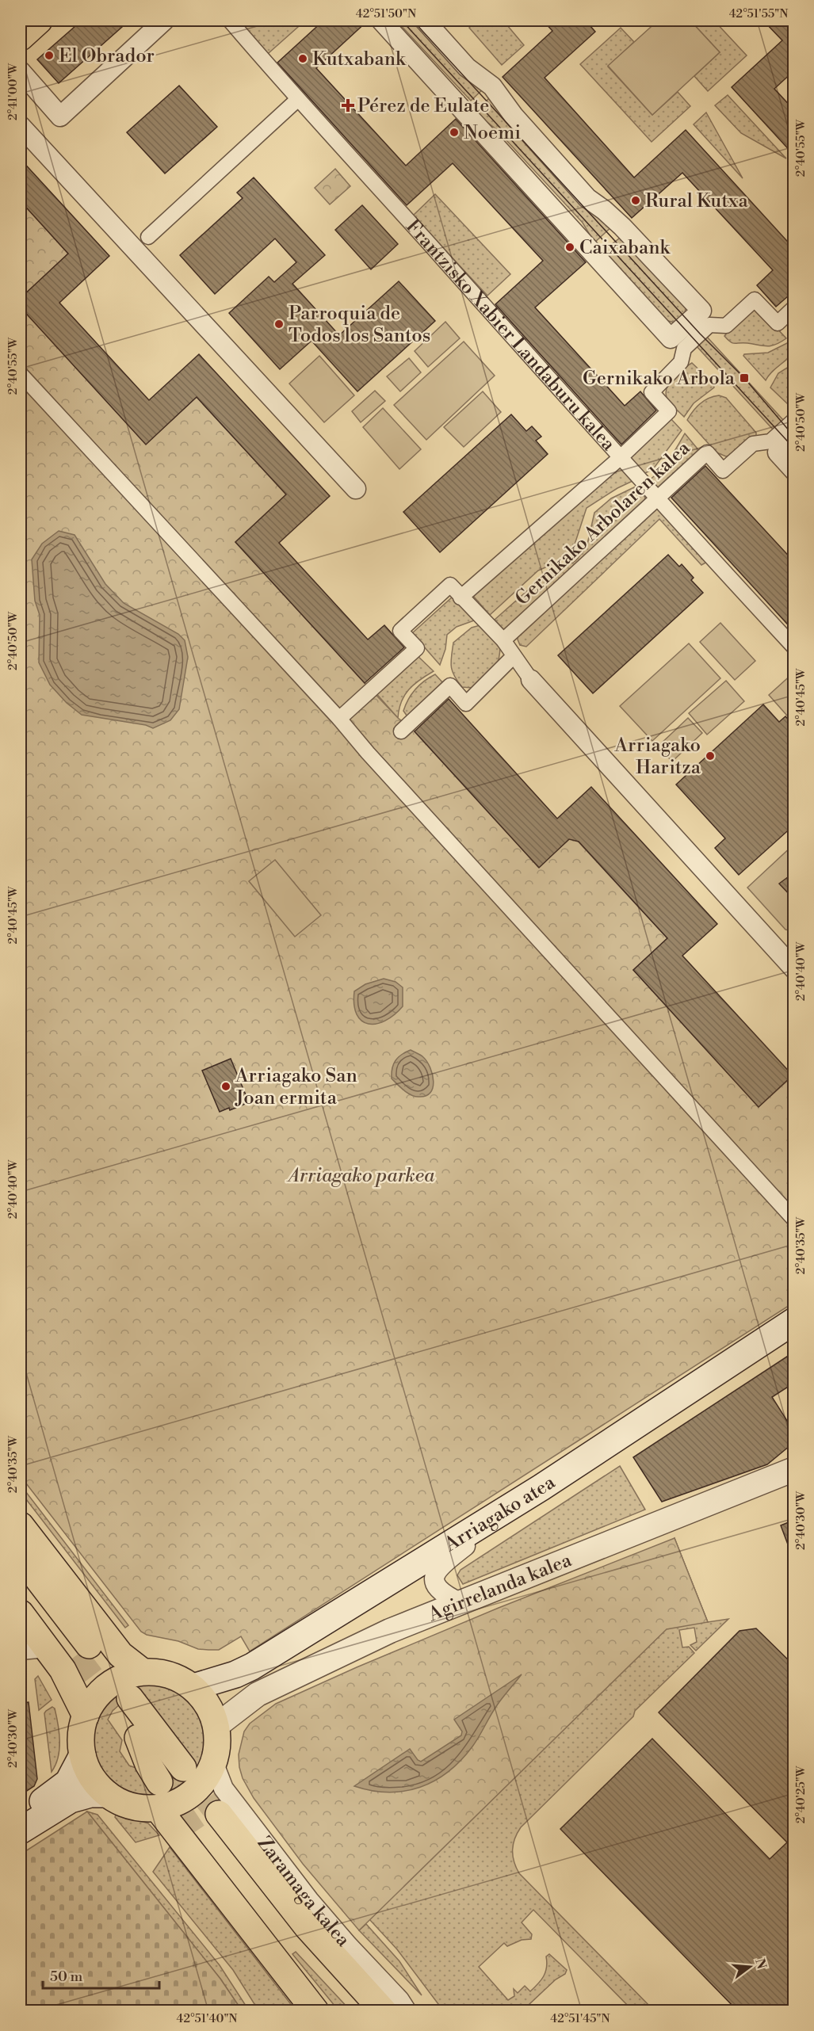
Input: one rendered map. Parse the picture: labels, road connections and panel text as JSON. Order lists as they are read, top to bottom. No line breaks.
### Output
{"streets":{"main road":["Arriagako atea","Zaramaga kalea"],"street":["Frantzisko Xabier Landaburu kalea","Gernikako Arbolaren kalea","Agirrelanda kalea"]},"crossings":[["Frantzisko Xabier Landaburu kalea","Gernikako Arbolaren kalea"]],"parks":["Arriagako parkea"],"places":{"other":["El Obrador","Kutxabank","Noemi","Rural Kutxa","Caixabank","Parroquia de Todos los Santos","Arriagako Haritza","Arriagako San Joan ermita"],"health":["Pérez de Eulate"],"transit":["Gernikako Arbola"]},"scale_bar":"50 m","north":"right","coordinates":["42°51'50\"N","42°51'55\"N","2°41'00\"W","2°40'55\"W","2°40'50\"W","2°40'45\"W","2°40'40\"W","2°40'35\"W","2°40'30\"W","2°40'25\"W","42°51'40\"N","42°51'45\"N"]}
